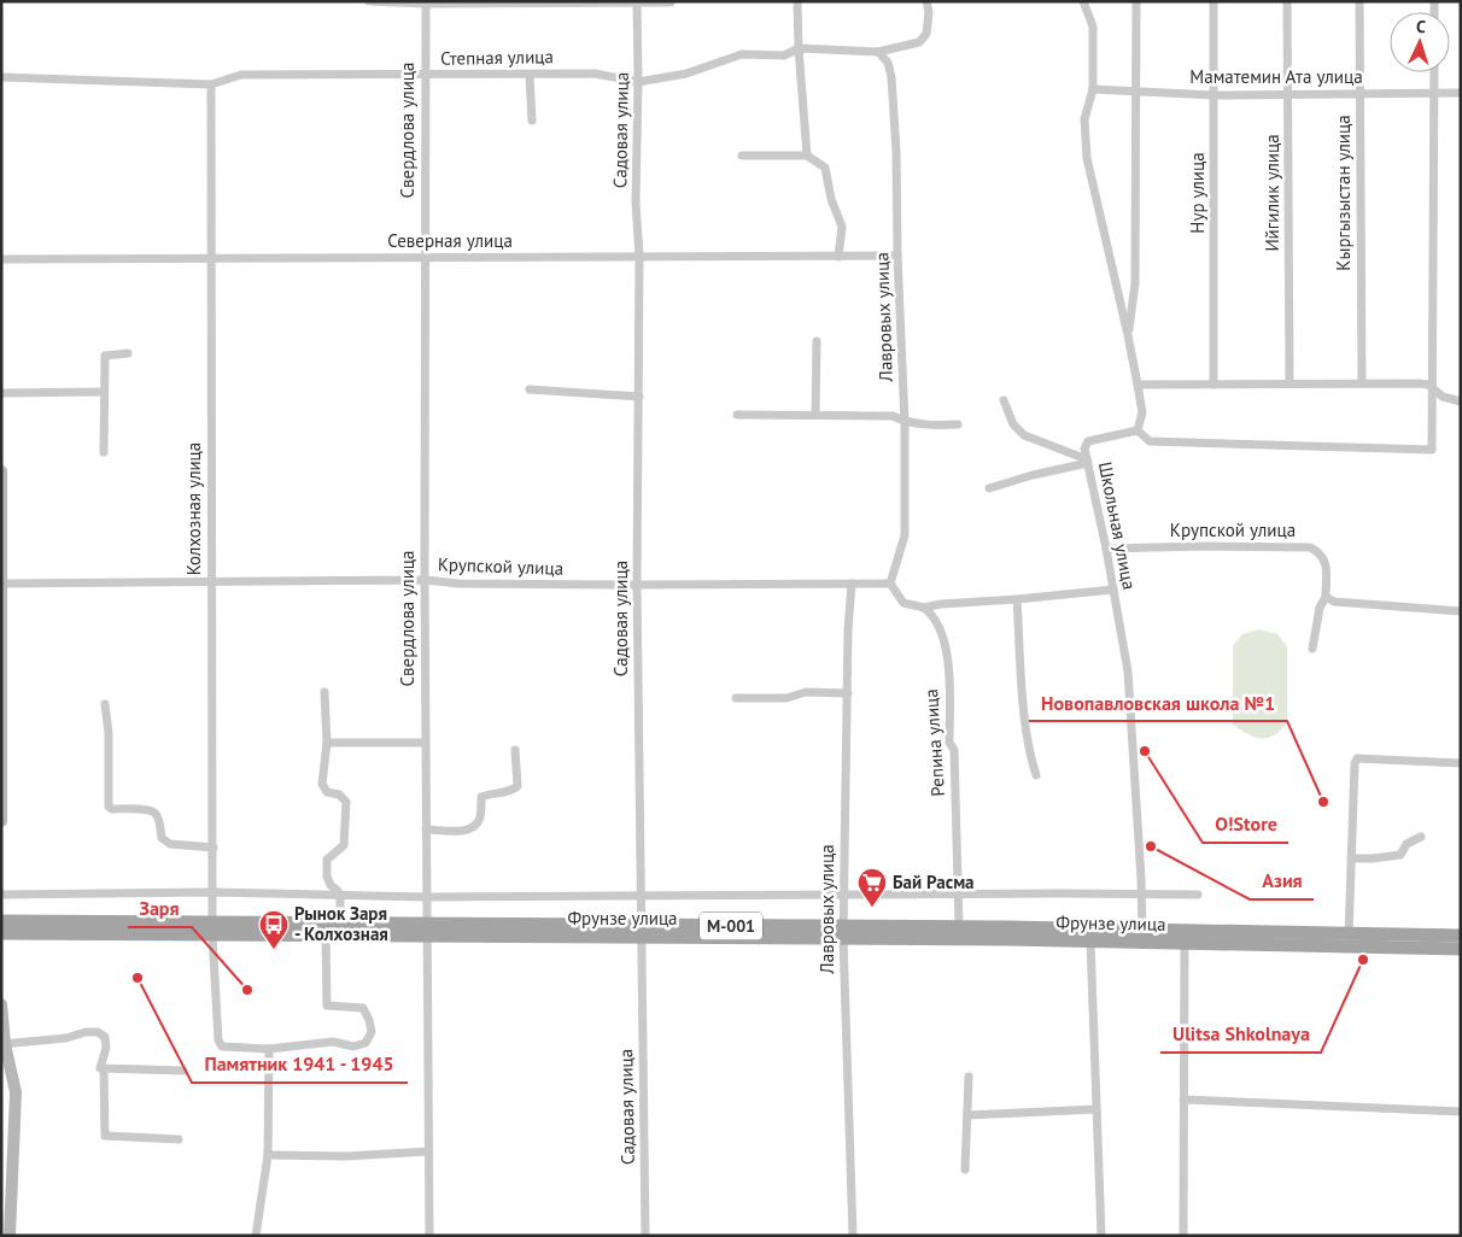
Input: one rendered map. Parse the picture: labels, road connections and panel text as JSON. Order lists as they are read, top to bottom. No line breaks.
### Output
{"streets":{"main road":["Фрунзе улица","M-001"],"street":["Степная улица","Маматемин Ата улица","Свердлова улица","Садовая улица","Нур улица","Ийгилик улица","Кыргызыстан улица","Северная улица","Лавровых улица","Колхозная улица","Школьная улица","Крупской улица","Репина улица"]},"crossings":[["Степная улица","Свердлова улица"],["Степная улица","Садовая улица"],["Степная улица","Лавровых улица"],["Степная улица","Колхозная улица"],["Маматемин Ата улица","Нур улица"],["Маматемин Ата улица","Ийгилик улица"],["Маматемин Ата улица","Кыргызыстан улица"],["Свердлова улица","Северная улица"],["Свердлова улица","Крупской улица"],["Свердлова улица","Фрунзе улица"],["Садовая улица","Северная улица"],["Садовая улица","Крупской улица"],["Садовая улица","Фрунзе улица"],["Северная улица","Лавровых улица"],["Северная улица","Колхозная улица"],["Лавровых улица","Крупской улица"],["Лавровых улица","Репина улица"],["Лавровых улица","Фрунзе улица"],["Колхозная улица","Крупской улица"],["Колхозная улица","Фрунзе улица"],["Школьная улица","Крупской улица"],["Школьная улица","Фрунзе улица"],["Крупской улица","Репина улица"],["Репина улица","Фрунзе улица"]],"places":{"other":["O!Store","Новопавловская школа №1","Азия","Ulitsa Shkolnaya","Памятник 1941 - 1945","Заря"],"supermarket":["Бай Расма"],"bus stop":["Рынок Заря - Колхозная"]},"north":"top"}
